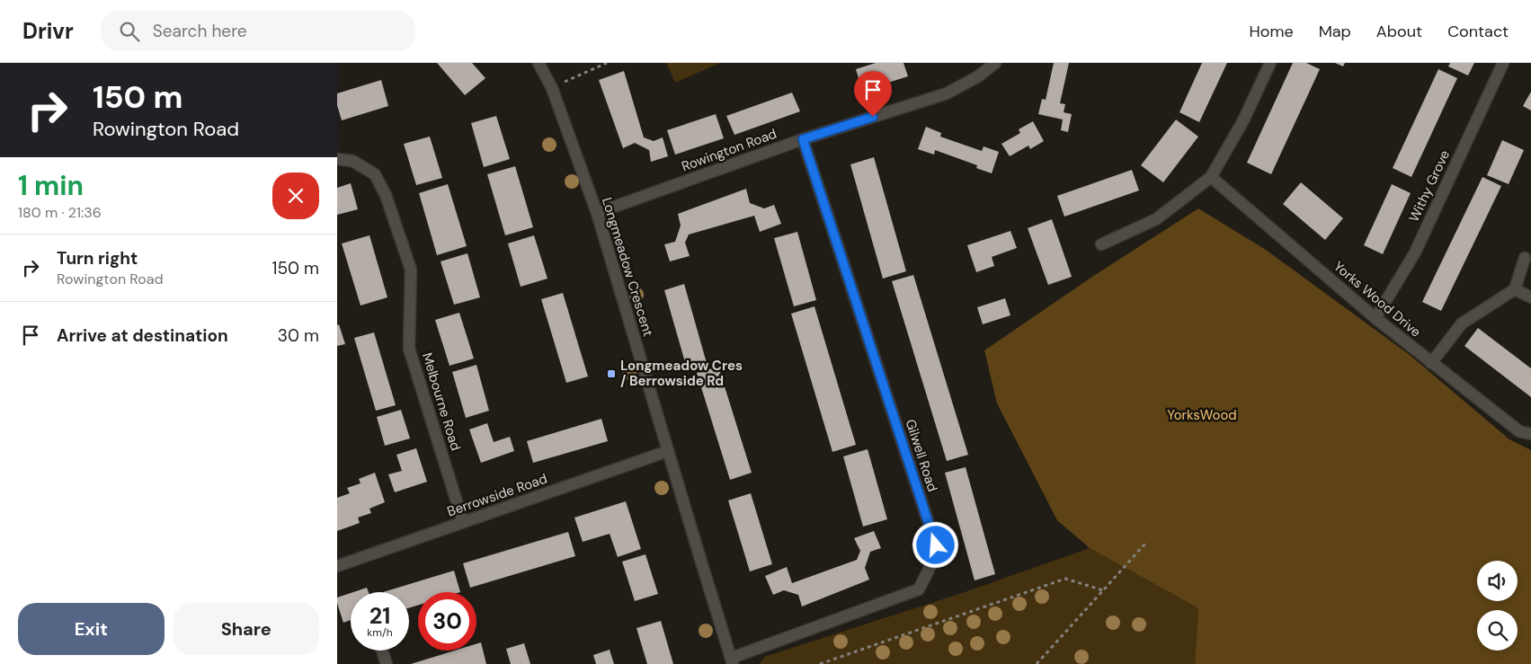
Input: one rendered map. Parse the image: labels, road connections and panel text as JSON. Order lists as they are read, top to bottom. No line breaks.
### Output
{"streets":{"street":["Rowington Road","Withy Grove","Longmeadow Crescent","Yorks Wood Drive","Melbourne Road","Gilwell Road","Berrowside Road"]},"crossings":[["Rowington Road","Longmeadow Crescent"],["Rowington Road","Gilwell Road"],["Withy Grove","Yorks Wood Drive"],["Longmeadow Crescent","Gilwell Road"],["Longmeadow Crescent","Berrowside Road"],["Melbourne Road","Berrowside Road"]],"parks":["YorksWood"],"places":{"transit":["Longmeadow Cres / Berrowside Rd"]},"page":{"header":"Drivr","search":"Search here","nav":["Home","Map","About","Contact"],"turn":["150 m","Rowington Road"],"heading":["1 min","180 m · 21:36"],"list":[{"name":"Turn right","note":"Rowington Road","value":"150 m"},{"name":"Arrive at destination","value":"30 m"}],"speed":"21 km/h","limit":"30","buttons":["Exit","Share"]}}
